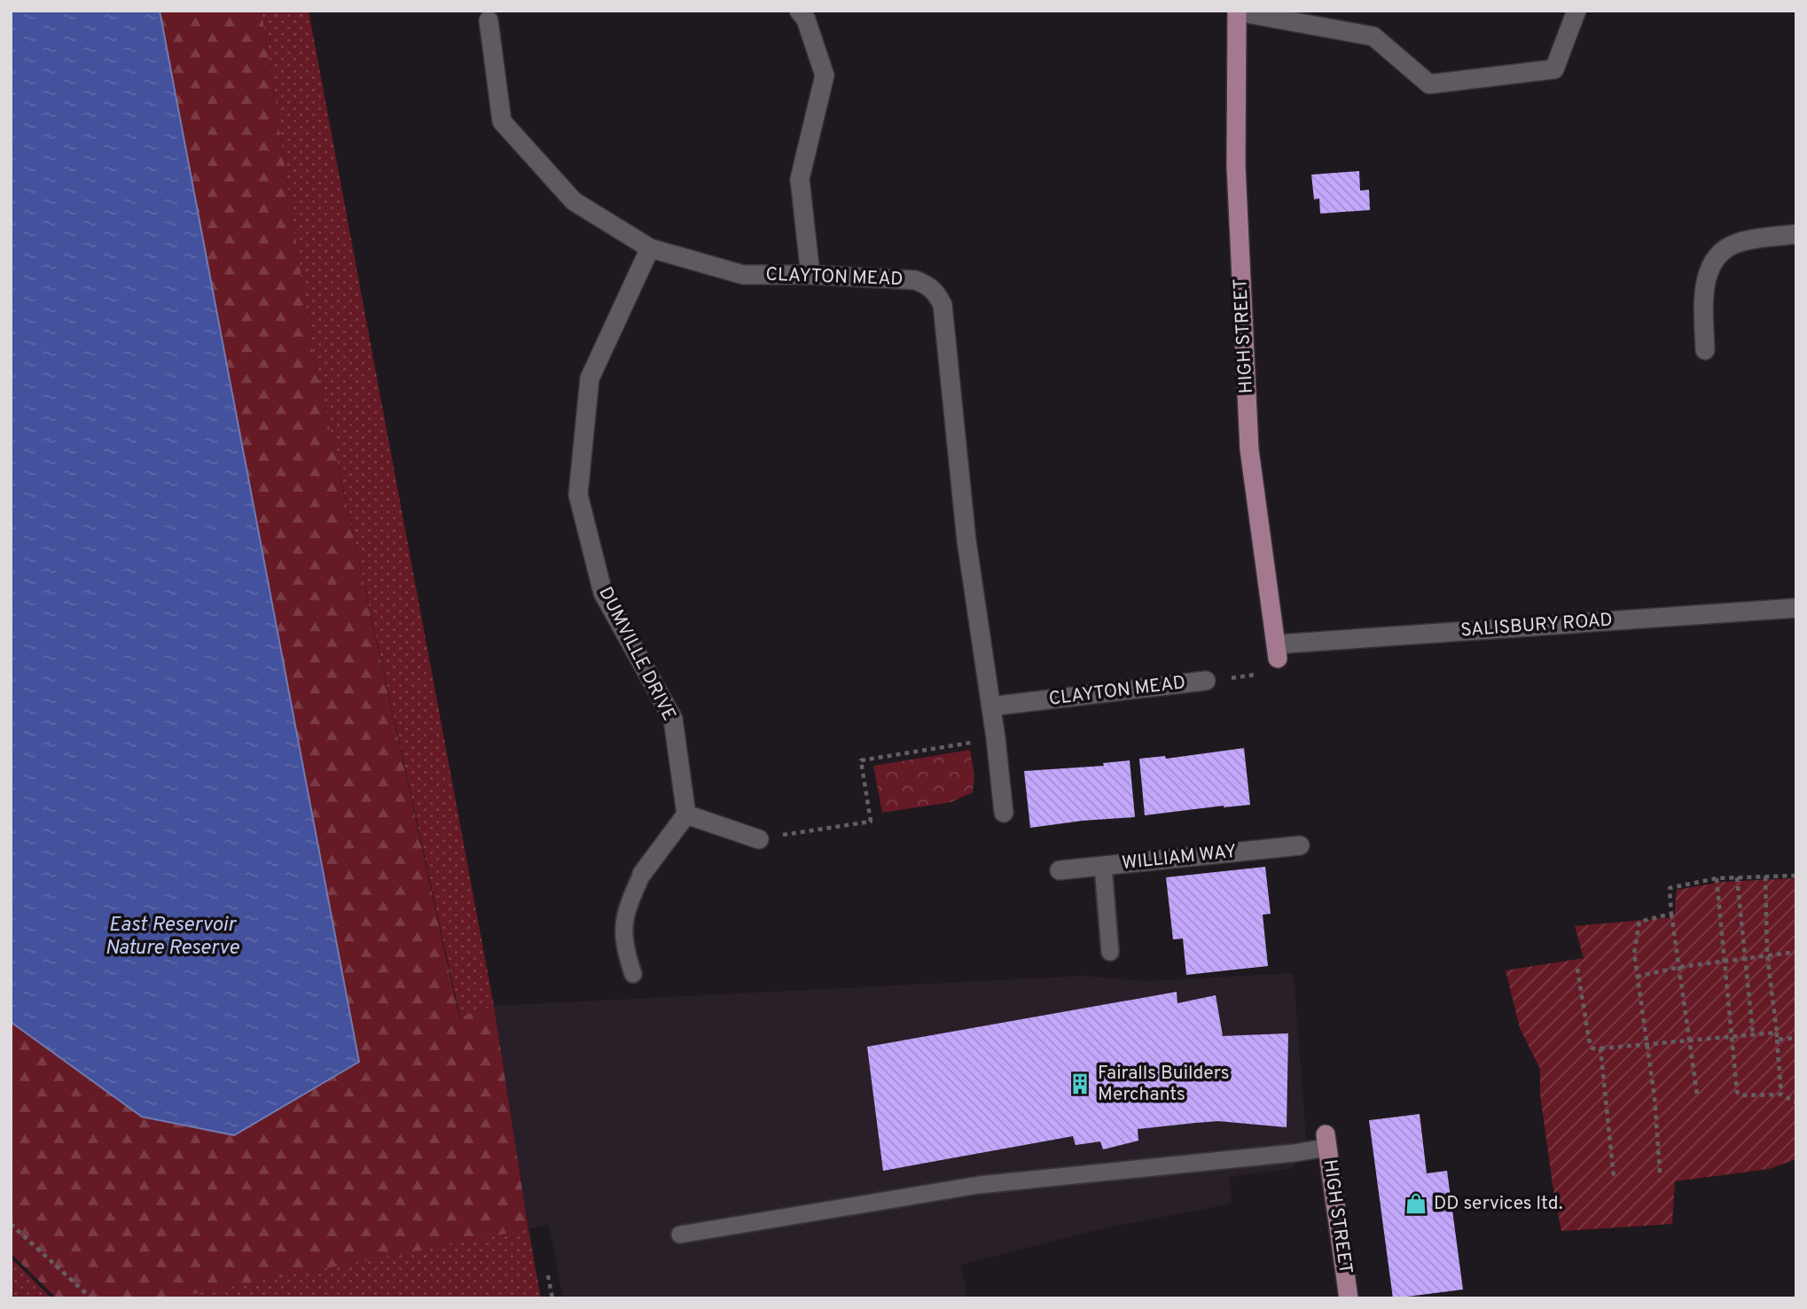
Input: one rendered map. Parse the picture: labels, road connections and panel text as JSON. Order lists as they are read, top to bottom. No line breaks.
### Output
{"streets":{"main road":["HIGH STREET"],"street":["CLAYTON MEAD","SALISBURY ROAD","DUMVILLE DRIVE","WILLIAM WAY"]},"crossings":[["CLAYTON MEAD","DUMVILLE DRIVE"],["HIGH STREET","SALISBURY ROAD"]],"water":["East Reservoir Nature Reserve"],"places":{"building":["Fairalls Builders Merchants"],"shop":["DD services ltd."]}}
